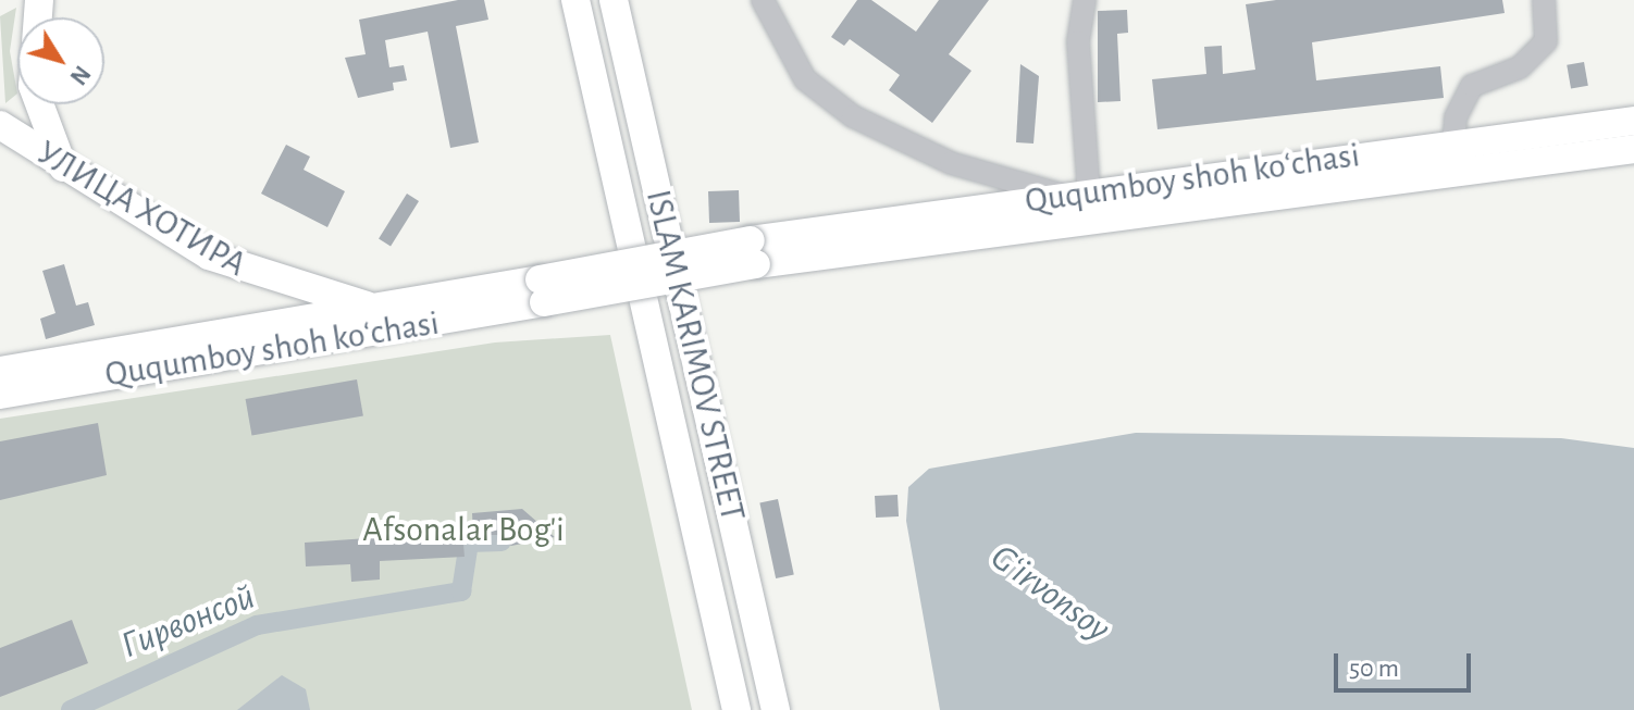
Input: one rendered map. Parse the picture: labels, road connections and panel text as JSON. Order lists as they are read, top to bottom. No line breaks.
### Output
{"streets":{"main road":["Ququmboy shoh koʻchasi","УЛИЦА ХОТИРА","ISLAM KARIMOV STREET"]},"crossings":[["Ququmboy shoh koʻchasi","УЛИЦА ХОТИРА"]],"water":["G‘irvonsoy","Гирвонсой"],"parks":["Afsonalar Bog'i"],"scale_bar":"50 m","north":"bottom right"}
